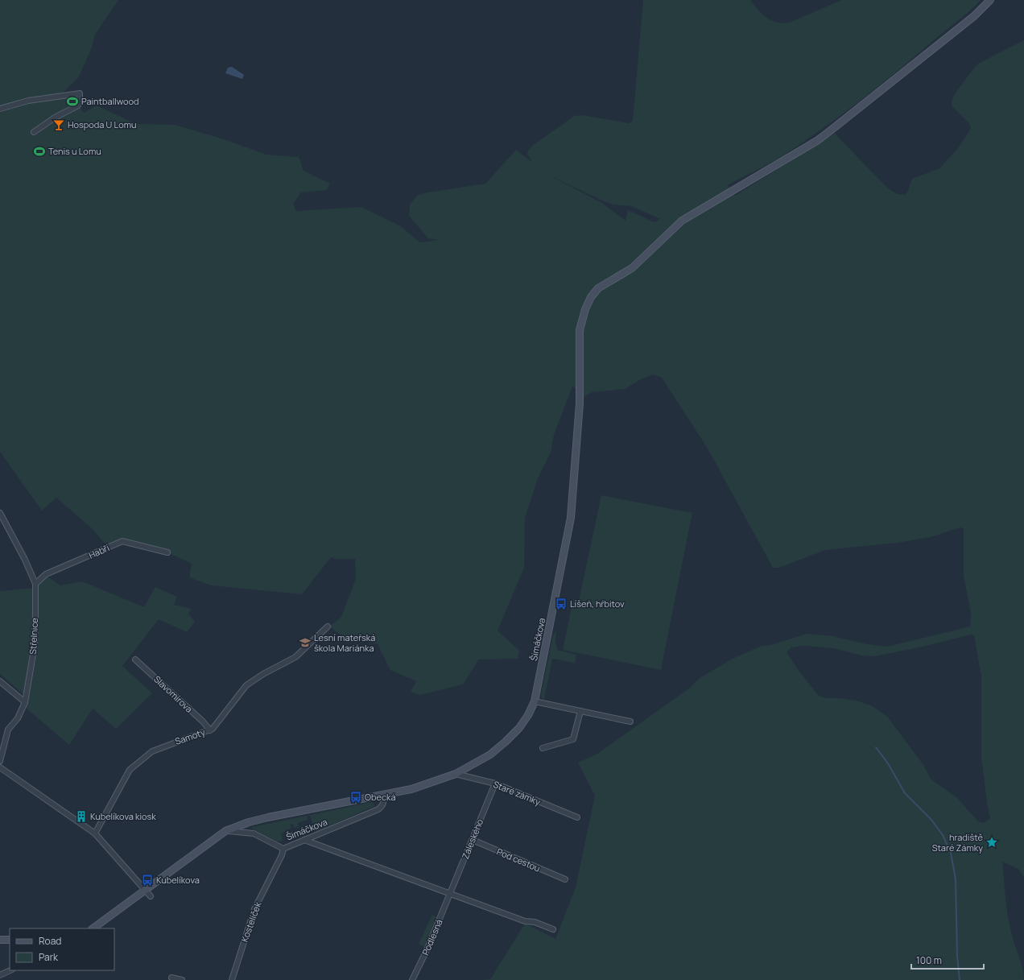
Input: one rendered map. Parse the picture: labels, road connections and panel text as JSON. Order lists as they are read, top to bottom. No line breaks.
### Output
{"streets":{"street":["Habří","Střelnice","Šimáčkova","Slavomírova","Samoty","Staré zámky","Záleského","Pod cestou","Kostelíček","Podlesná"]},"crossings":[["Habří","Střelnice"],["Šimáčkova","Staré zámky"],["Šimáčkova","Kostelíček"],["Slavomírova","Samoty"],["Staré zámky","Záleského"],["Záleského","Pod cestou"],["Záleského","Podlesná"]],"places":{"sports":["Paintballwood","Tenis u Lomu"],"bar":["Hospoda U Lomu"],"bus stop":["Líšeň, hřbitov","Obecká","Kubelíkova"],"school or university":["Lesní mateřská škola Mariánka"],"building":["Kubelíkova kiosk"],"place":["hradiště Staré Zámky"]},"legend":["Road","Park"],"scale_bar":"100 m"}
